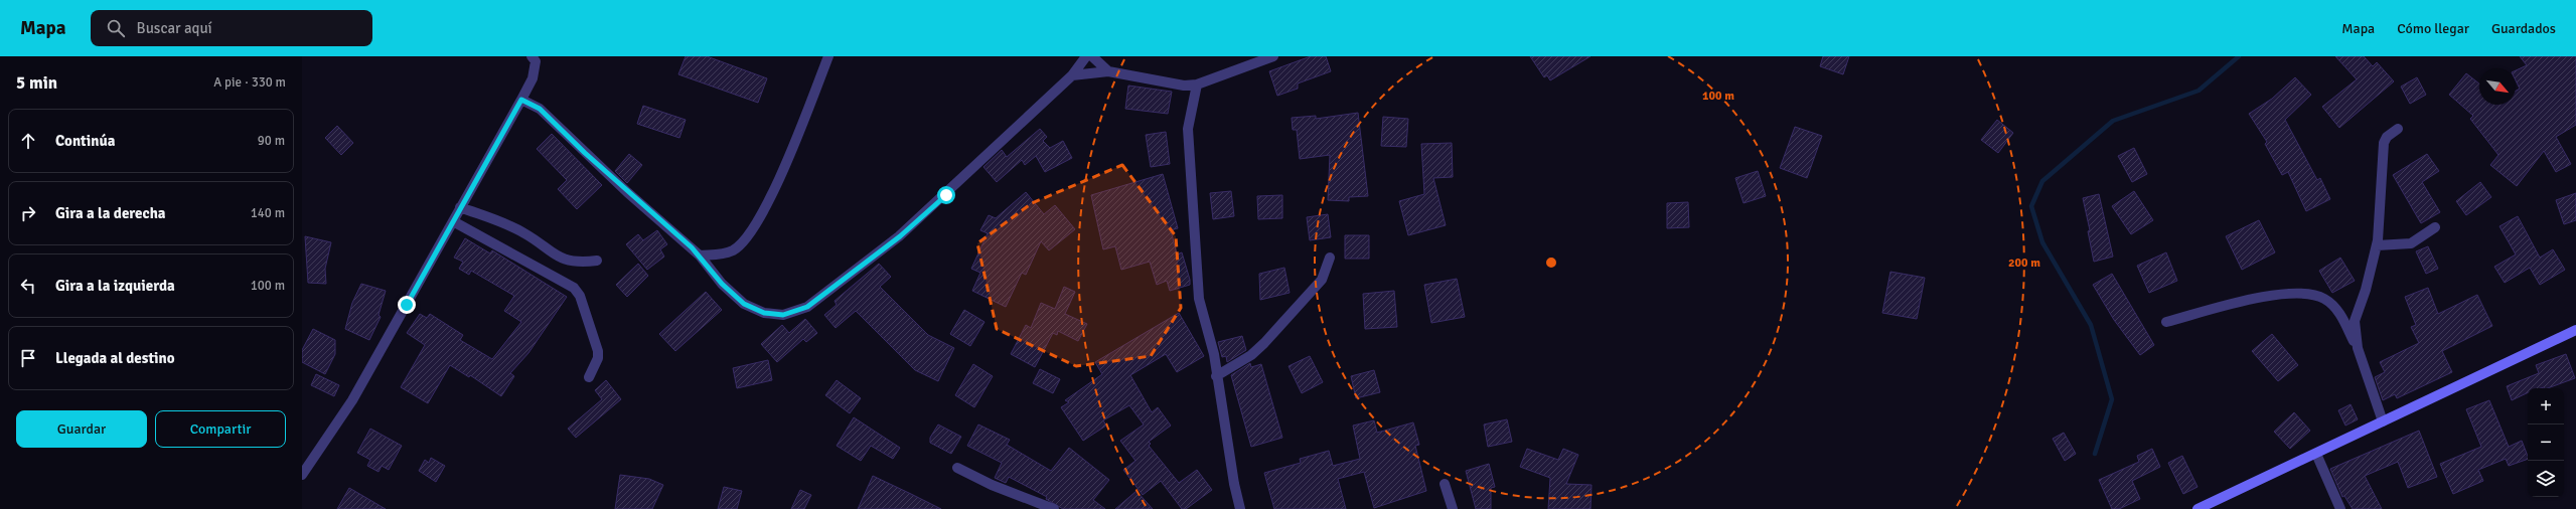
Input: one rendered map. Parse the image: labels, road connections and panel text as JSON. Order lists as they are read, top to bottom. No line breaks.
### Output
{"north":"bottom right","page":{"header":"Mapa","search":"Buscar aquí","nav":["Mapa","Cómo llegar","Guardados"],"heading":["5 min","A pie · 330 m"],"list":[["Continúa","90 m"],["Gira a la derecha","140 m"],["Gira a la izquierda","100 m"],"Llegada al destino"],"map_buttons":["+","−"],"buttons":["Guardar","Compartir"]},"rings":["100 m","200 m"]}
